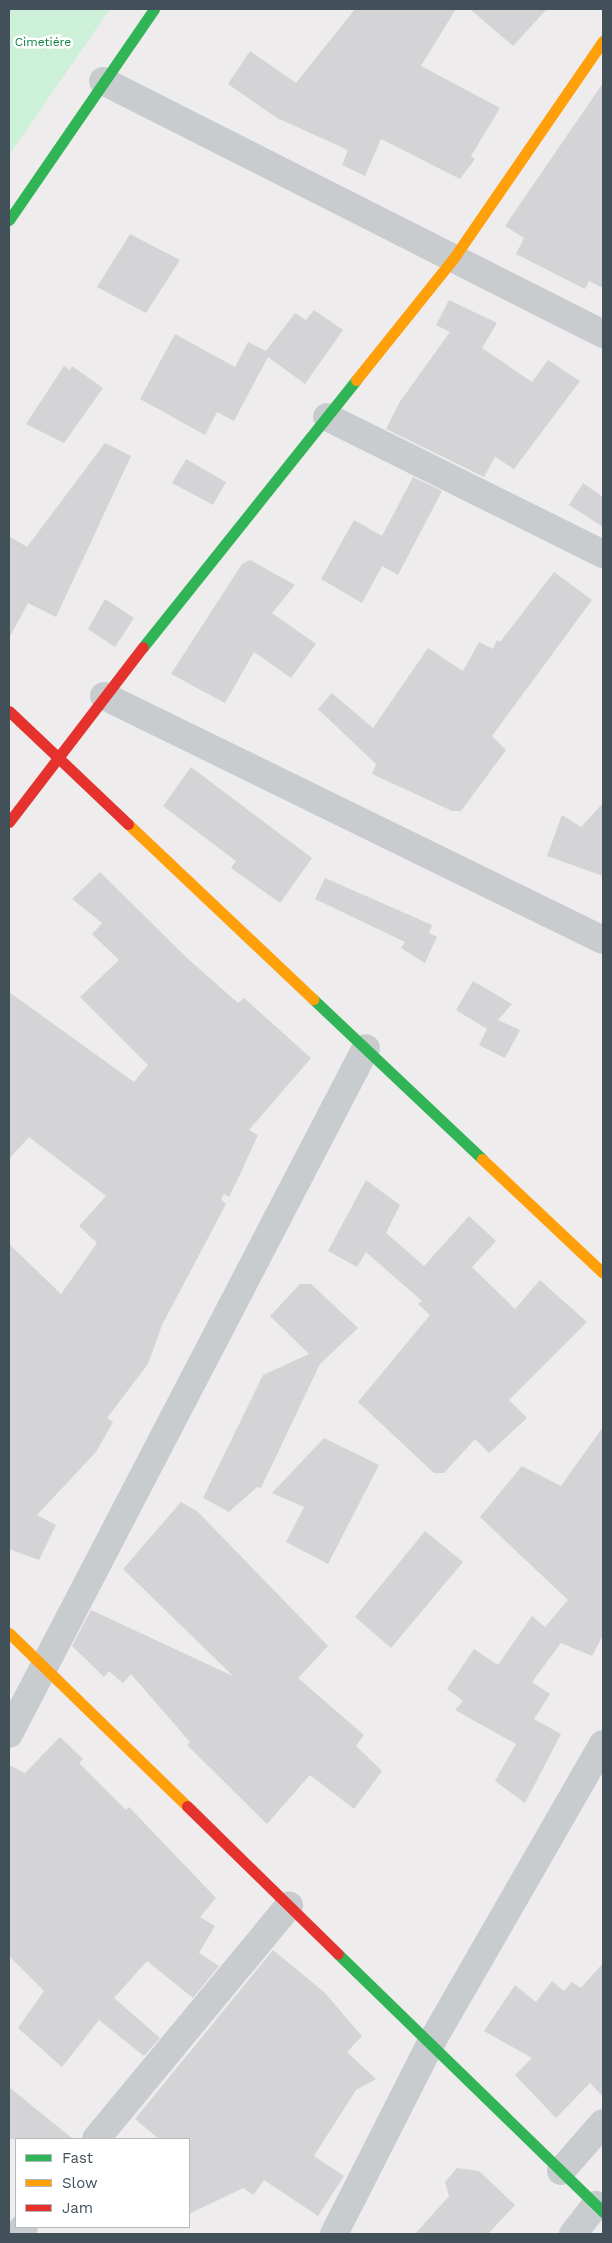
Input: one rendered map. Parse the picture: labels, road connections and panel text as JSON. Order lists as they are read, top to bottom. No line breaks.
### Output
{"parks":["Cimetiére"],"legend":["Fast","Slow","Jam"]}
